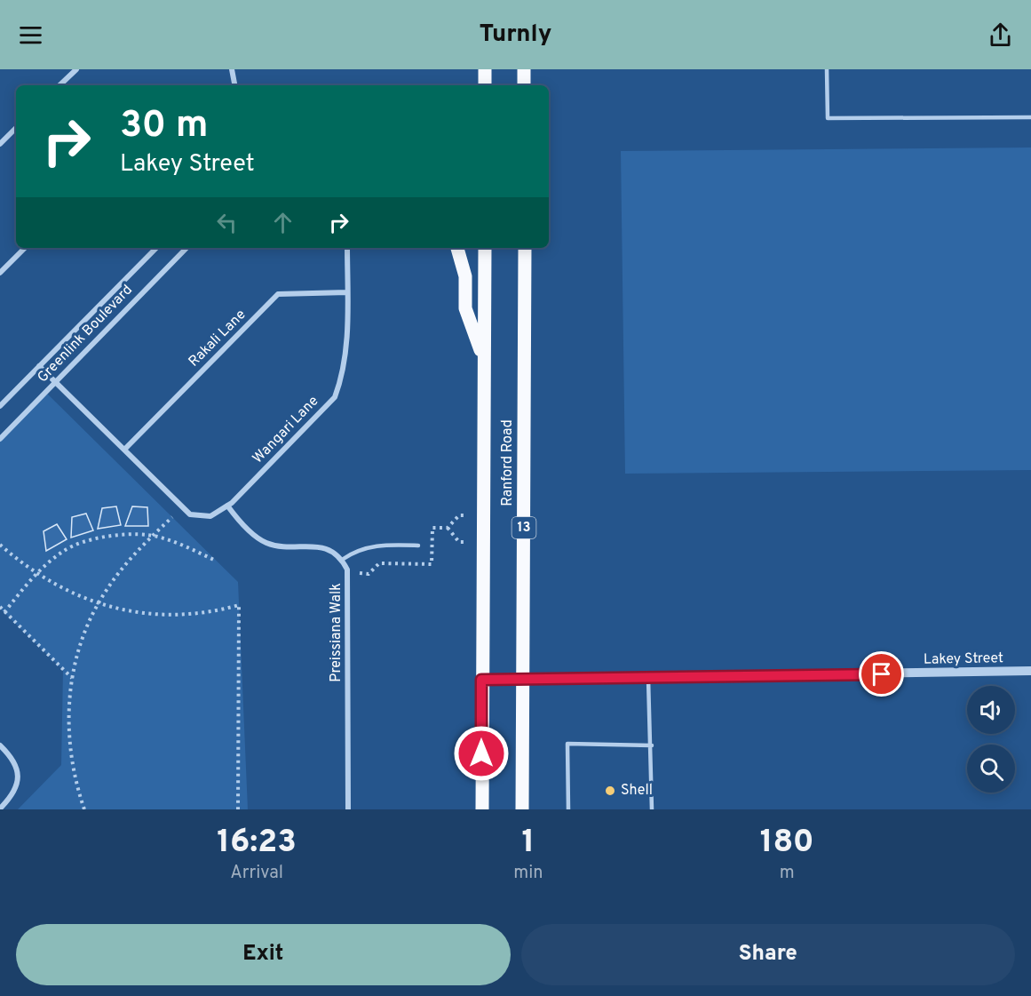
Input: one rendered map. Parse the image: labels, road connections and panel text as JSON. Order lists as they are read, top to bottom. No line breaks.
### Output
{"streets":{"main road":["Ranford Road","13"],"street":["Greenlink Boulevard","Rakali Lane","Wangari Lane","Preissiana Walk","Lakey Street"]},"crossings":[["Rakali Lane","Wangari Lane"],["Ranford Road","Lakey Street"]],"places":["Shell"],"page":{"header":"Turnly","turn":["30 m","Lakey Street"],"eta":["16:23","Arrival","1","min","180","m"],"buttons":["Exit","Share"]}}
